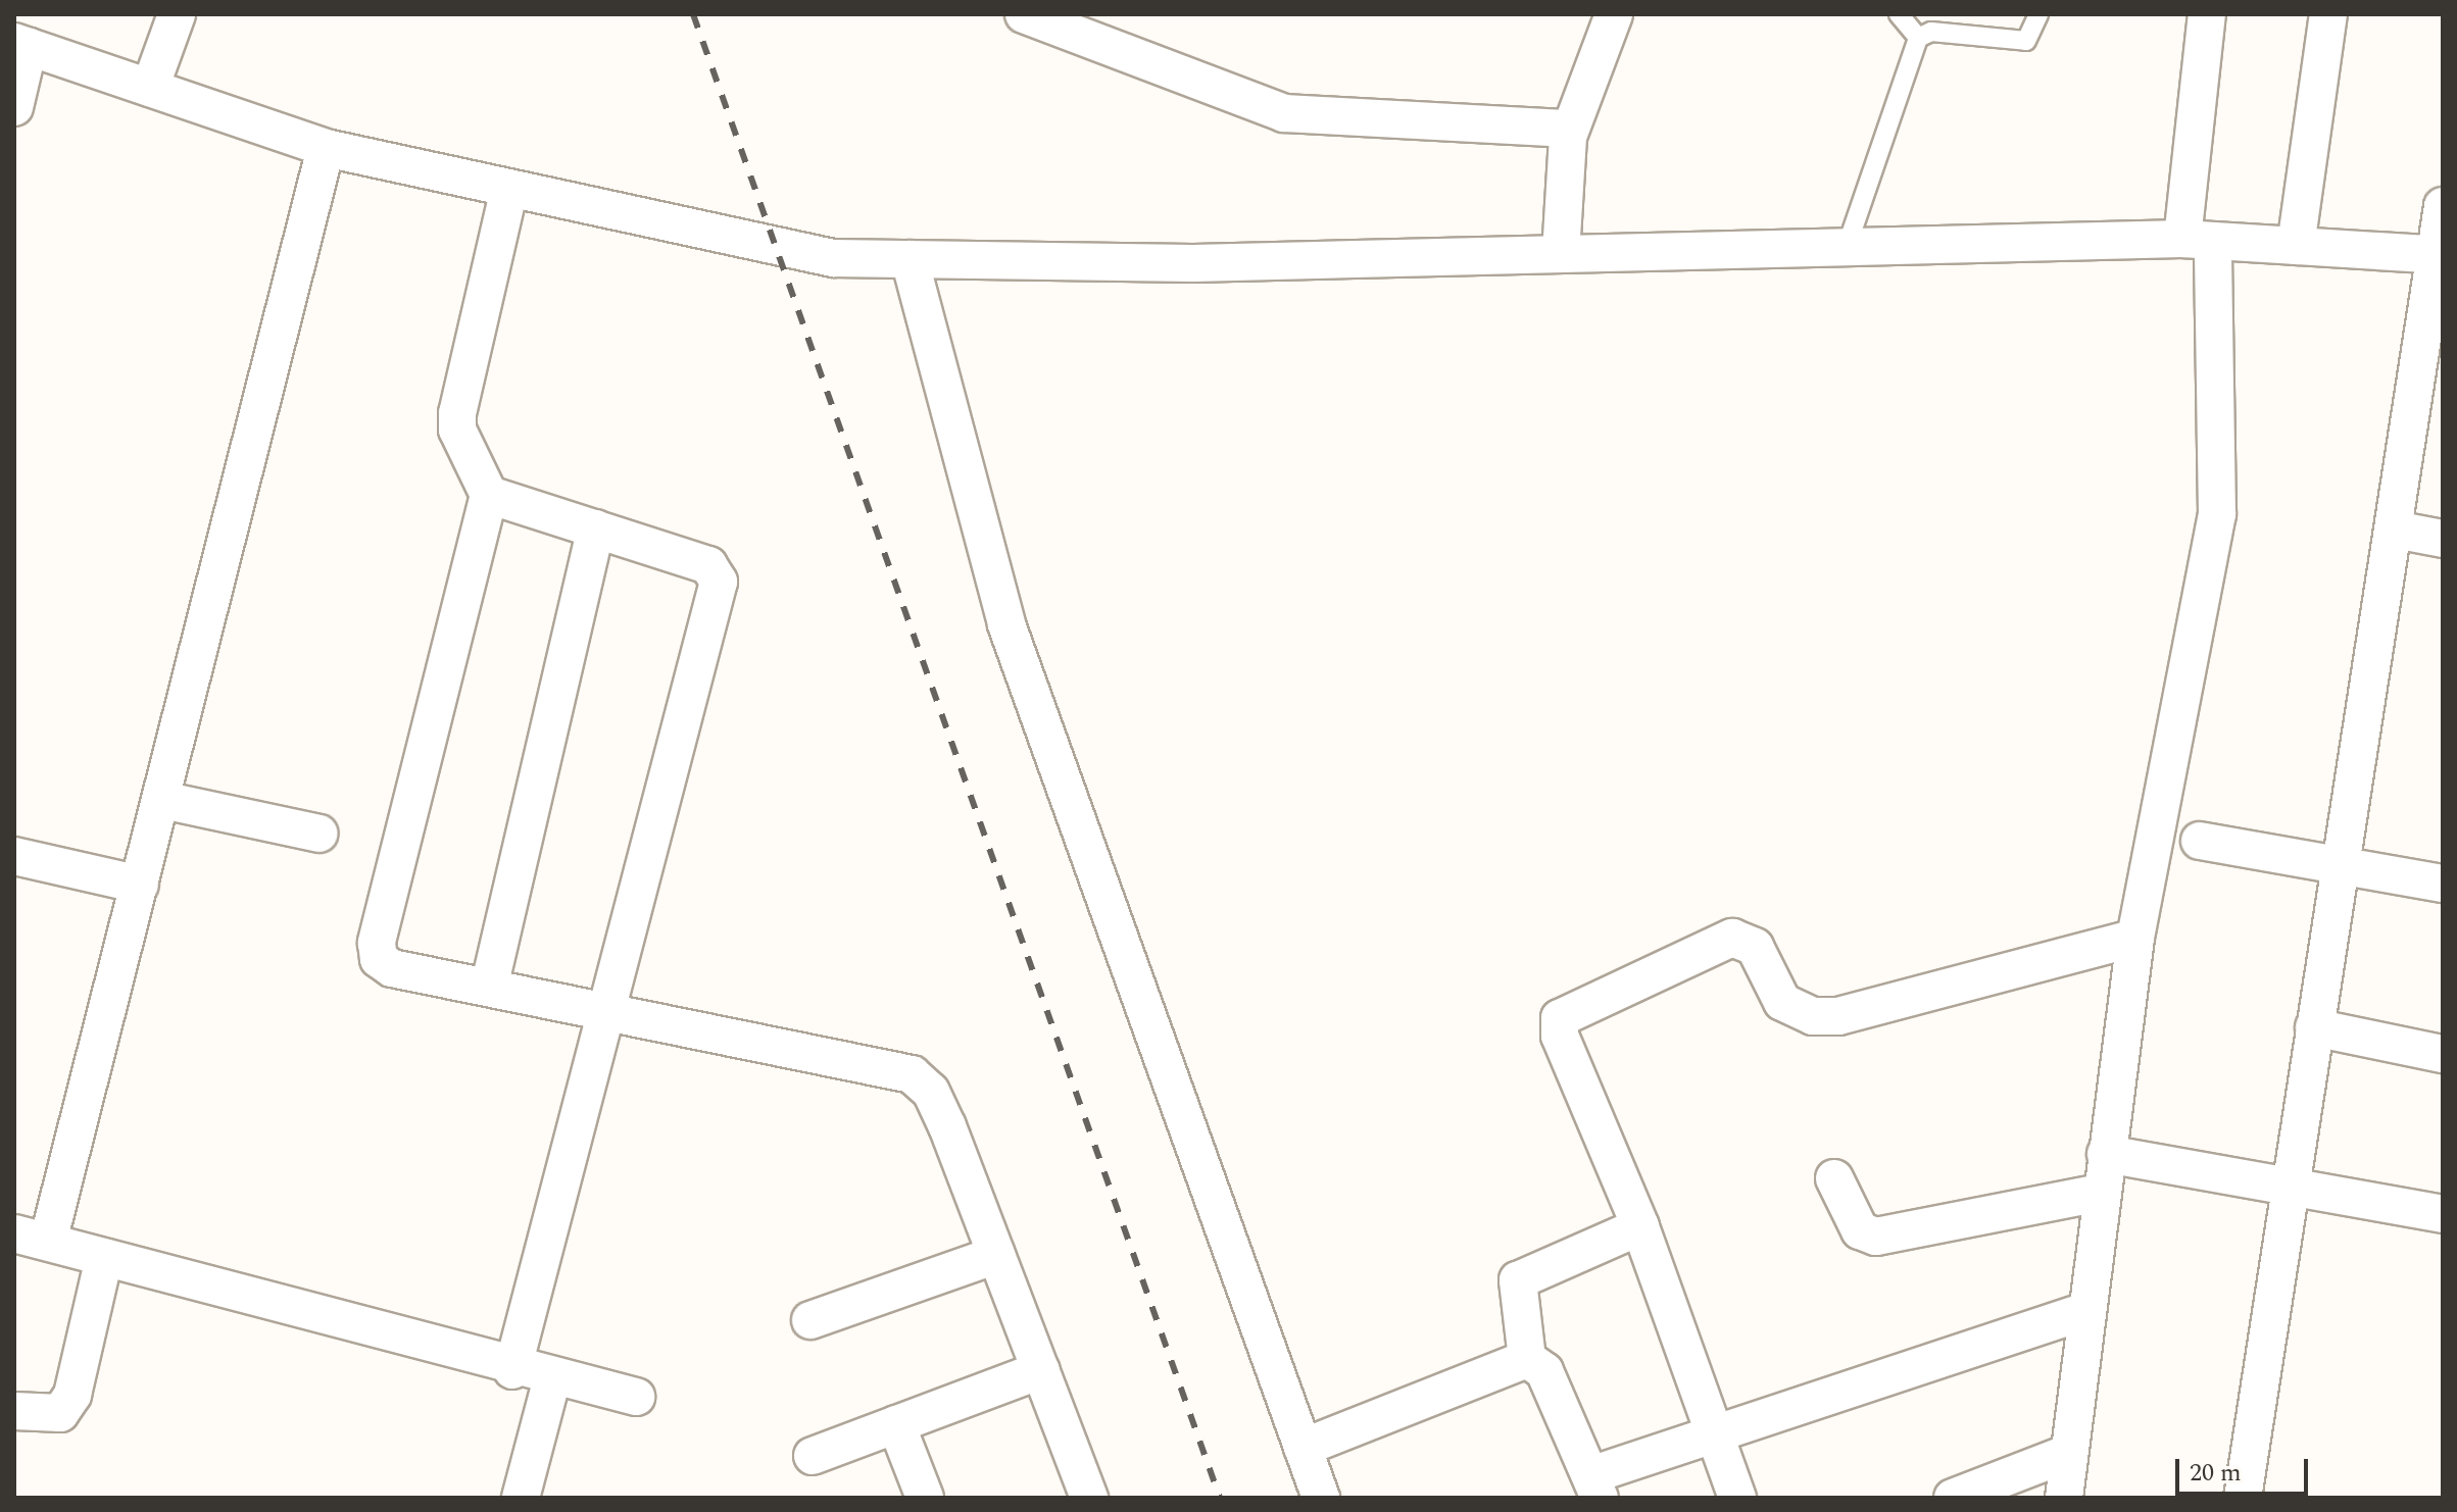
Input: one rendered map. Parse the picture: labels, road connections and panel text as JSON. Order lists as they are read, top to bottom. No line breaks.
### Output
{"scale_bar":"20 m"}
